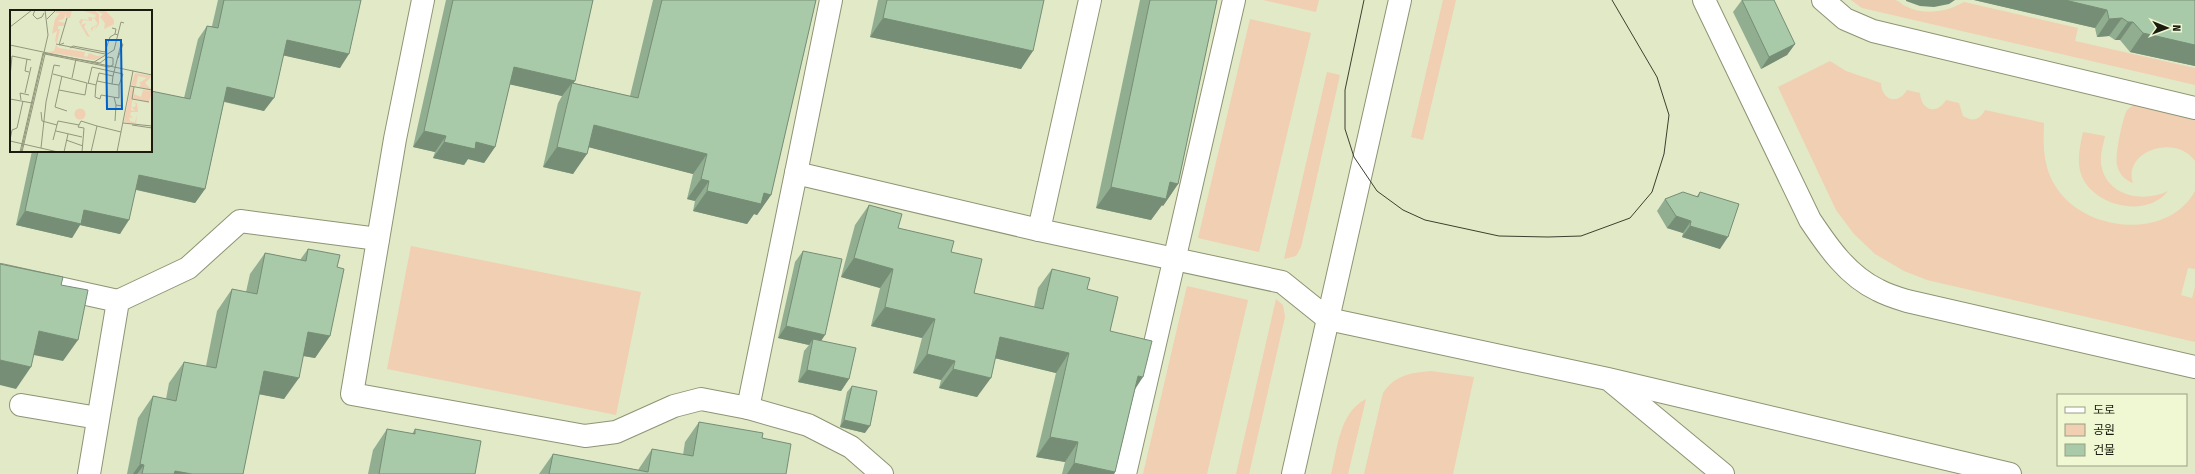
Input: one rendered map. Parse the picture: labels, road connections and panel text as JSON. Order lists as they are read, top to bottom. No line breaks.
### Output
{"legend":["도로","공원","건물"],"north":"right"}
